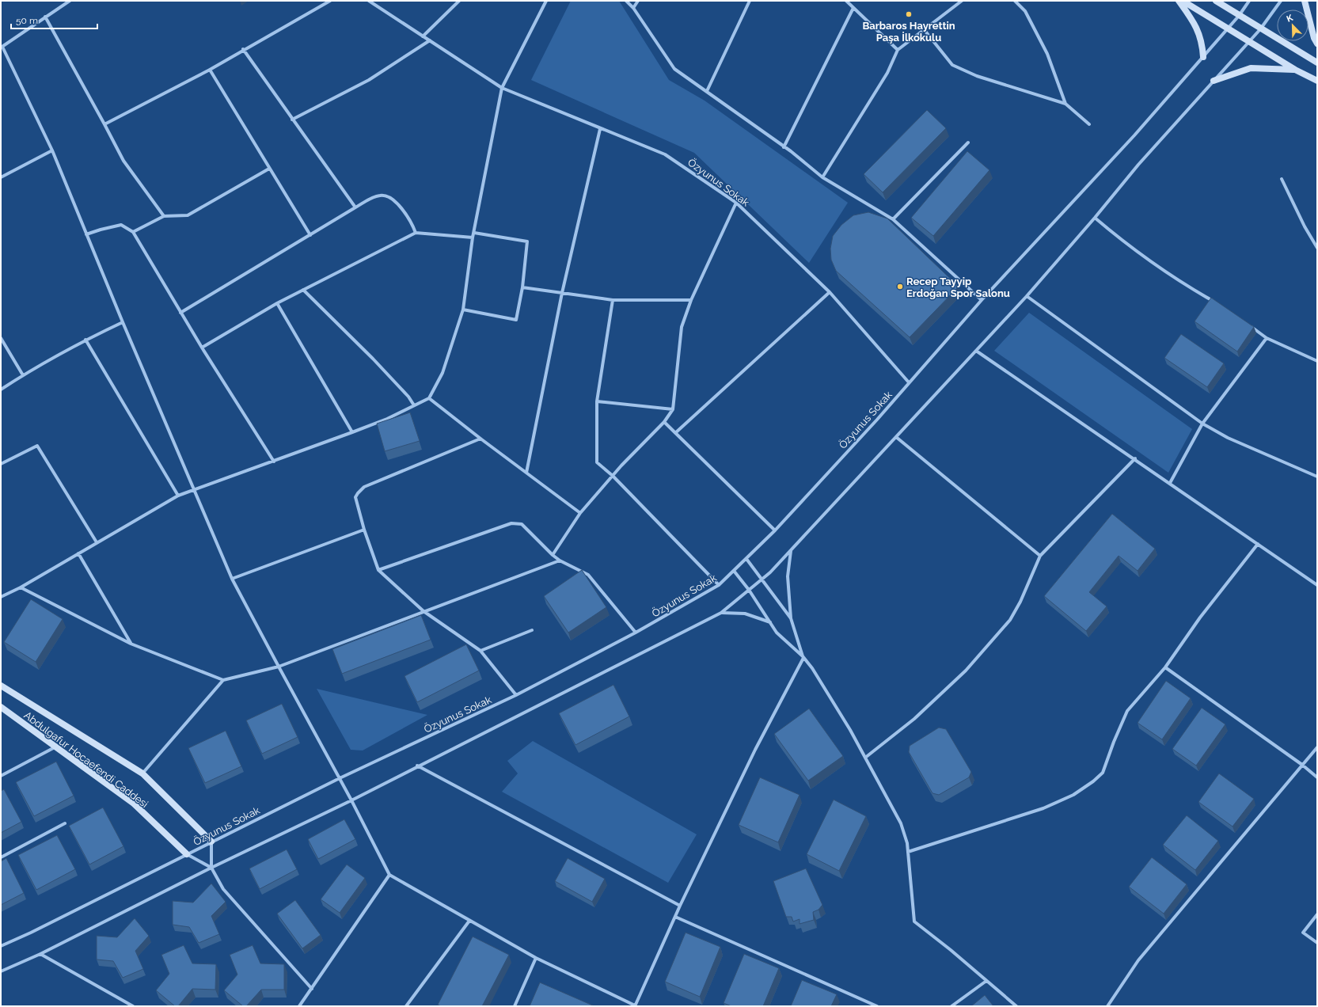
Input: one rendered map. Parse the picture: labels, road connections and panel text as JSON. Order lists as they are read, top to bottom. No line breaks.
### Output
{"streets":{"street":["Özyunus Sokak","Abdulgafur Hocaefendi Caddesi"]},"crossings":[["Özyunus Sokak","Abdulgafur Hocaefendi Caddesi"]],"places":["Barbaros Hayrettin Paşa İlkokulu","Recep Tayyip Erdoğan Spor Salonu"],"scale_bar":"50 m","north":"top left"}
